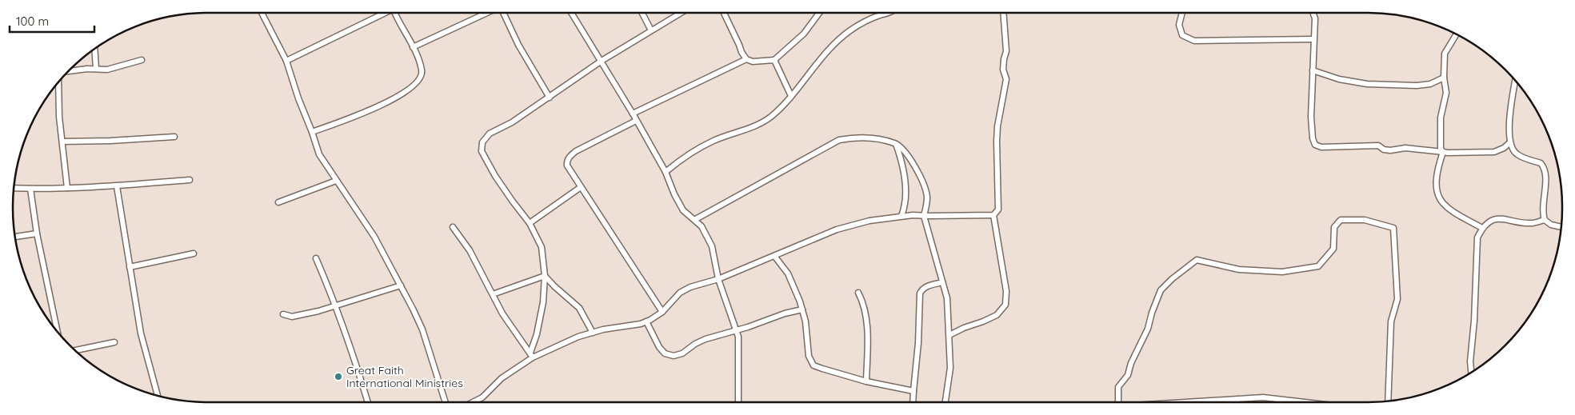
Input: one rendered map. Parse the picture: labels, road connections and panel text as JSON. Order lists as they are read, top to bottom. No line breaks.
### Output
{"places":["Great Faith International Ministries"],"scale_bar":"100 m"}
